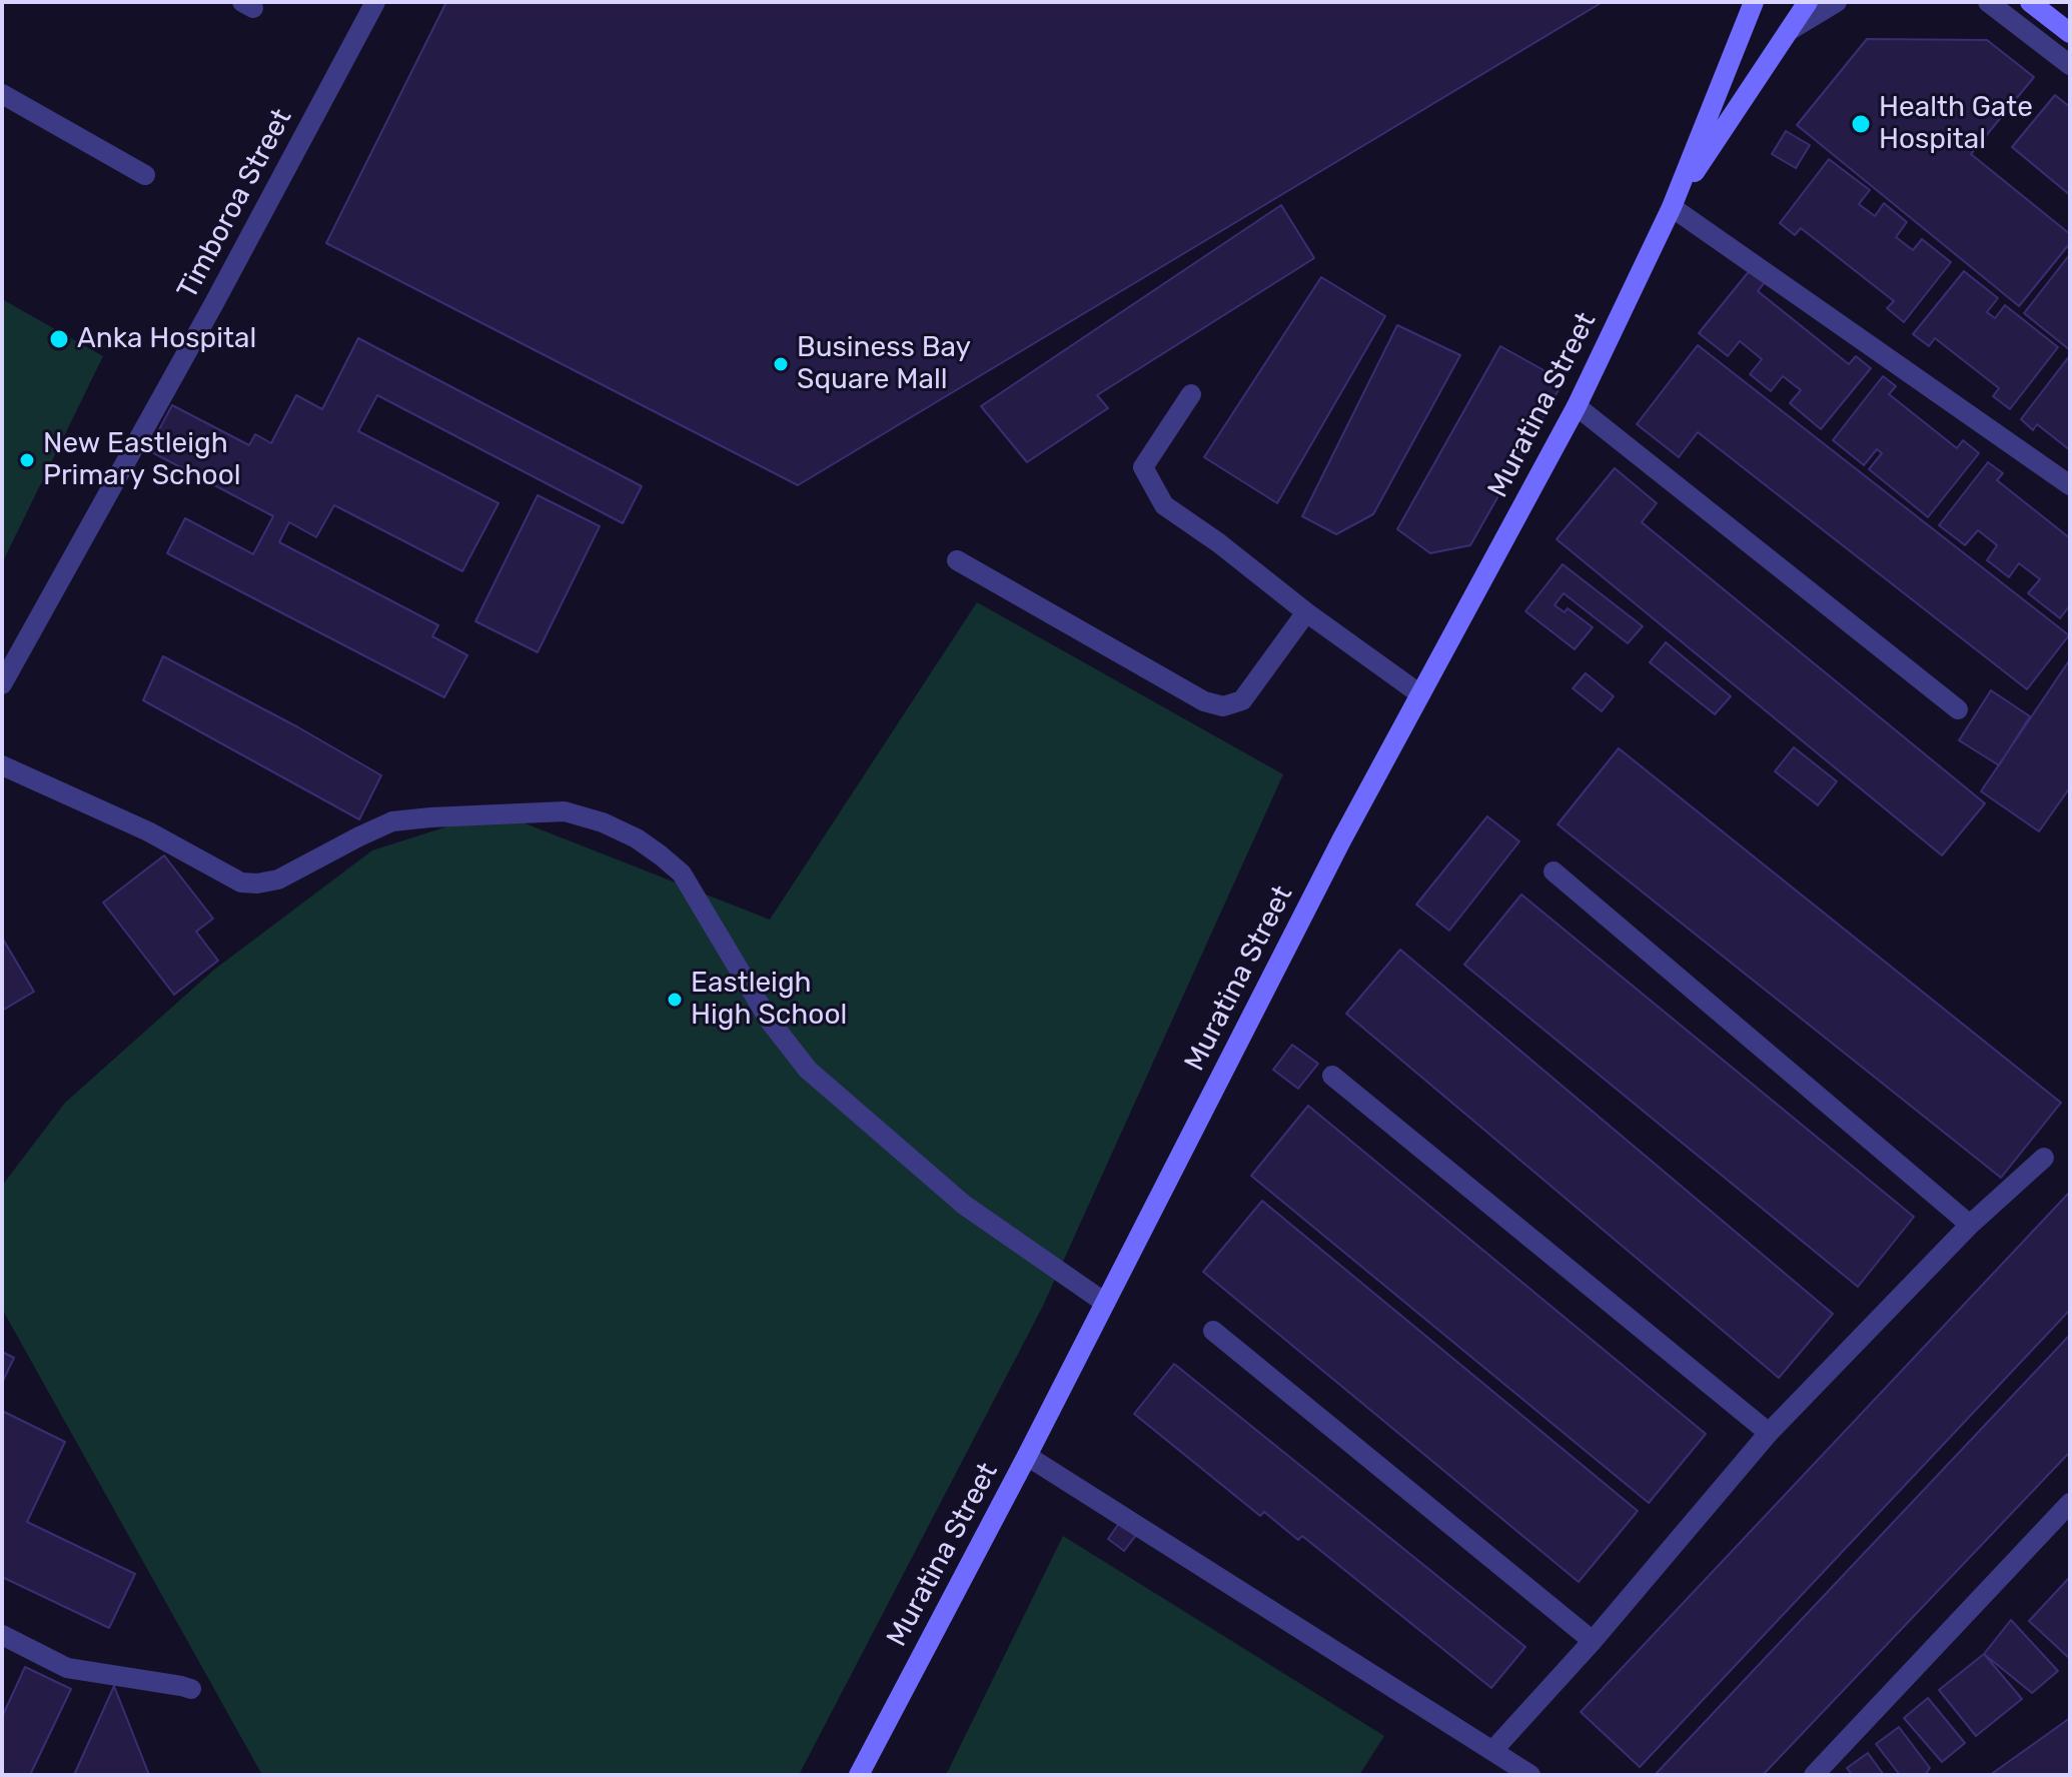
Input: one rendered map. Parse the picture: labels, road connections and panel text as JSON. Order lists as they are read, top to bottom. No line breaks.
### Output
{"streets":{"main road":["Muratina Street"],"street":["Timboroa Street"]},"places":["Health Gate Hospital","Anka Hospital","Business Bay Square Mall","New Eastleigh Primary School","Eastleigh High School"]}
